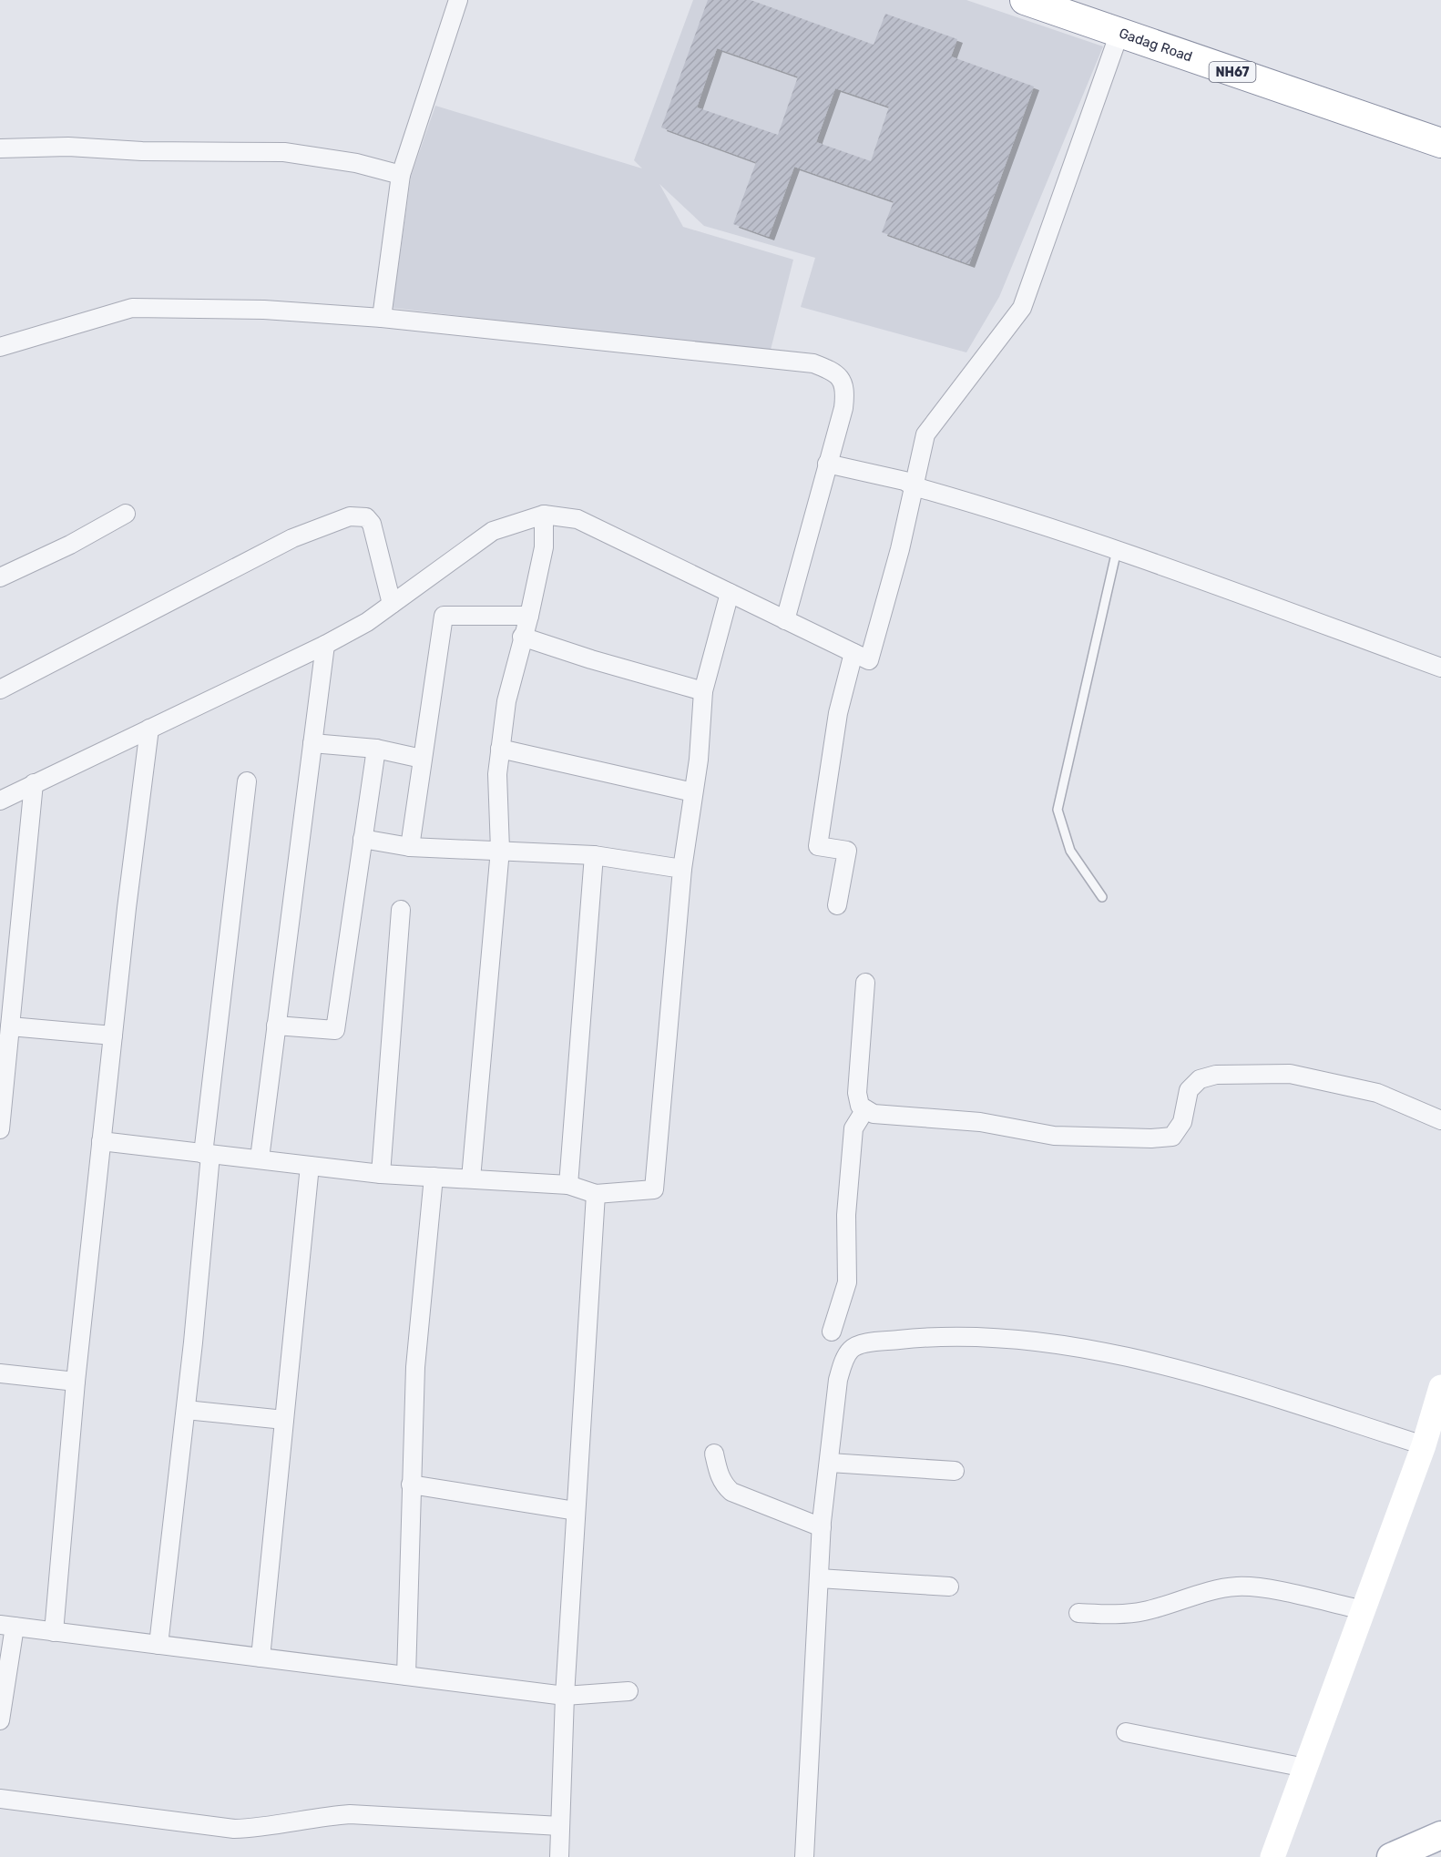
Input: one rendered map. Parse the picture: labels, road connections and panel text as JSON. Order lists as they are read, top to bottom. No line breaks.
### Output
{"streets":{"highway":["Gadag Road","NH67"]}}
